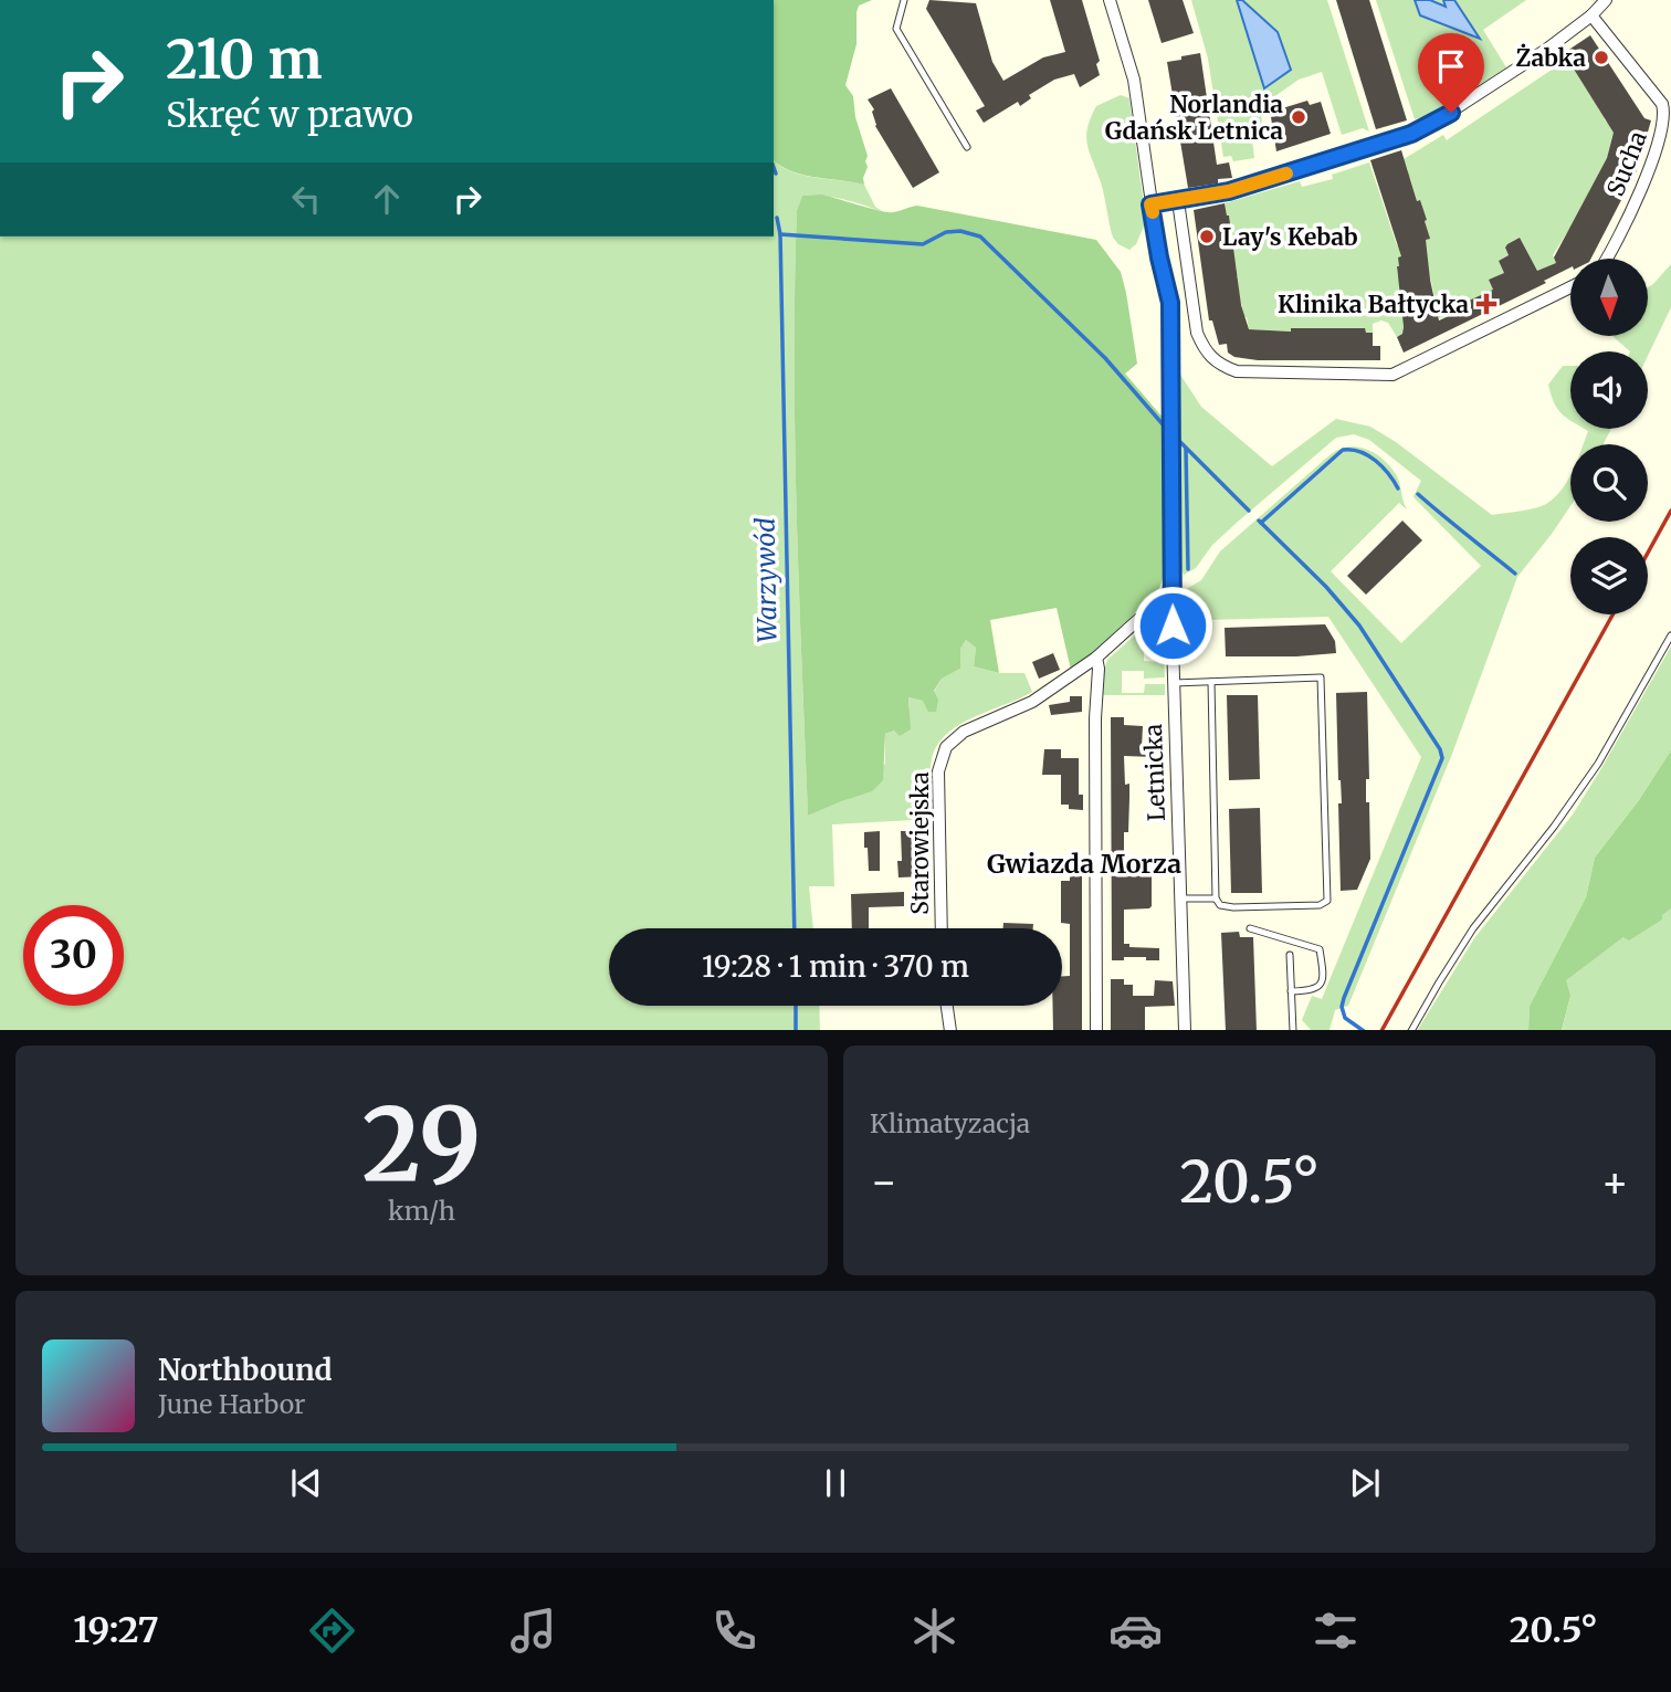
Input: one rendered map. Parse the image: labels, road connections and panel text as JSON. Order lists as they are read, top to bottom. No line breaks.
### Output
{"streets":{"street":["Sucha","Letnicka","Starowiejska"]},"crossings":[["Letnicka","Starowiejska"]],"districts":["Gwiazda Morza"],"water":["Warzywód"],"places":{"other":["Żabka","Norlandia Gdańsk Letnica","Lay's Kebab"],"health":["Klinika Bałtycka"]},"north":"bottom","page":{"turn":["210 m","Skręć w prawo"],"limit":"30","trip":"19:28 · 1 min · 370 m","tile":[["29","km/h"],"Klimatyzacja"],"heat":["−","20.5°","+"],"song":["Northbound","June Harbor"],"tabs":["19:27","20.5°"]}}
